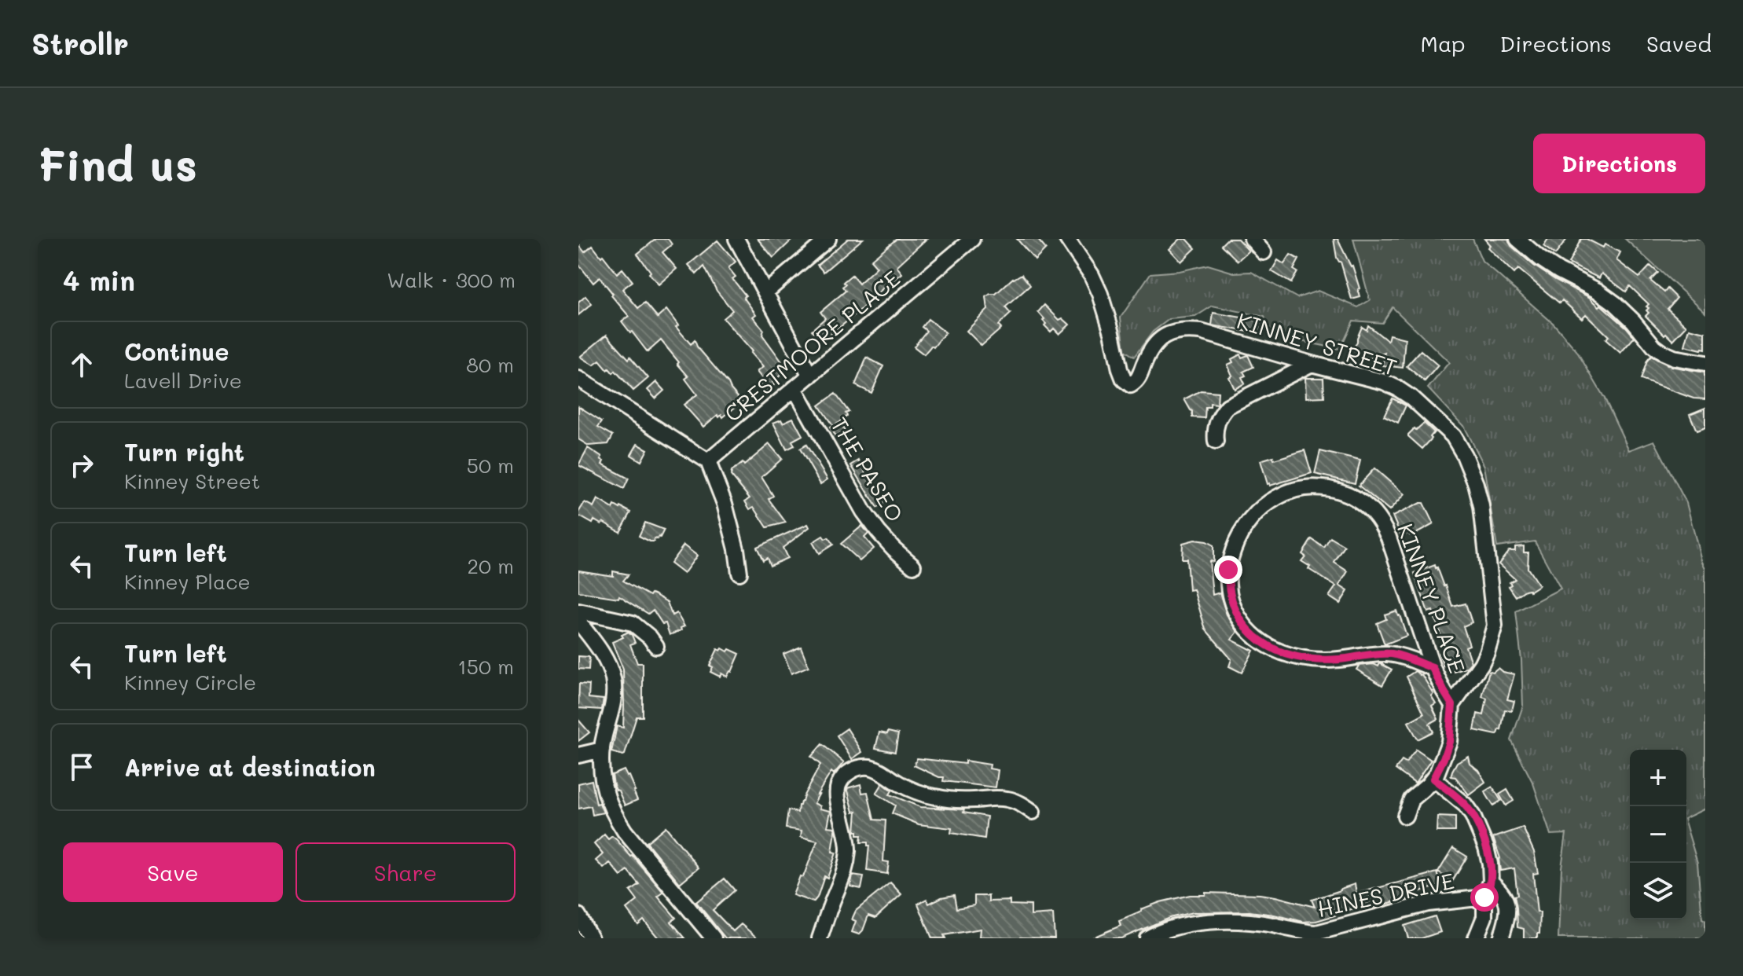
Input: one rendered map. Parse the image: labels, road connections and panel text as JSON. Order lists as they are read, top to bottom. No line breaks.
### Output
{"streets":{"street":["KINNEY STREET","CRESTMOORE PLACE","THE PASEO","KINNEY PLACE","HINES DRIVE"]},"crossings":[["KINNEY STREET","KINNEY PLACE"],["CRESTMOORE PLACE","THE PASEO"]],"page":{"header":"Strollr","nav":["Map","Directions","Saved"],"buttons":["Directions",["Save","Share"]],"title":"Find us","heading":["4 min","Walk · 300 m"],"list":[["Continue","Lavell Drive","80 m"],["Turn right","Kinney Street","50 m"],["Turn left","Kinney Place","20 m"],["Turn left","Kinney Circle","150 m"],"Arrive at destination"],"map_buttons":["+","−"]}}
